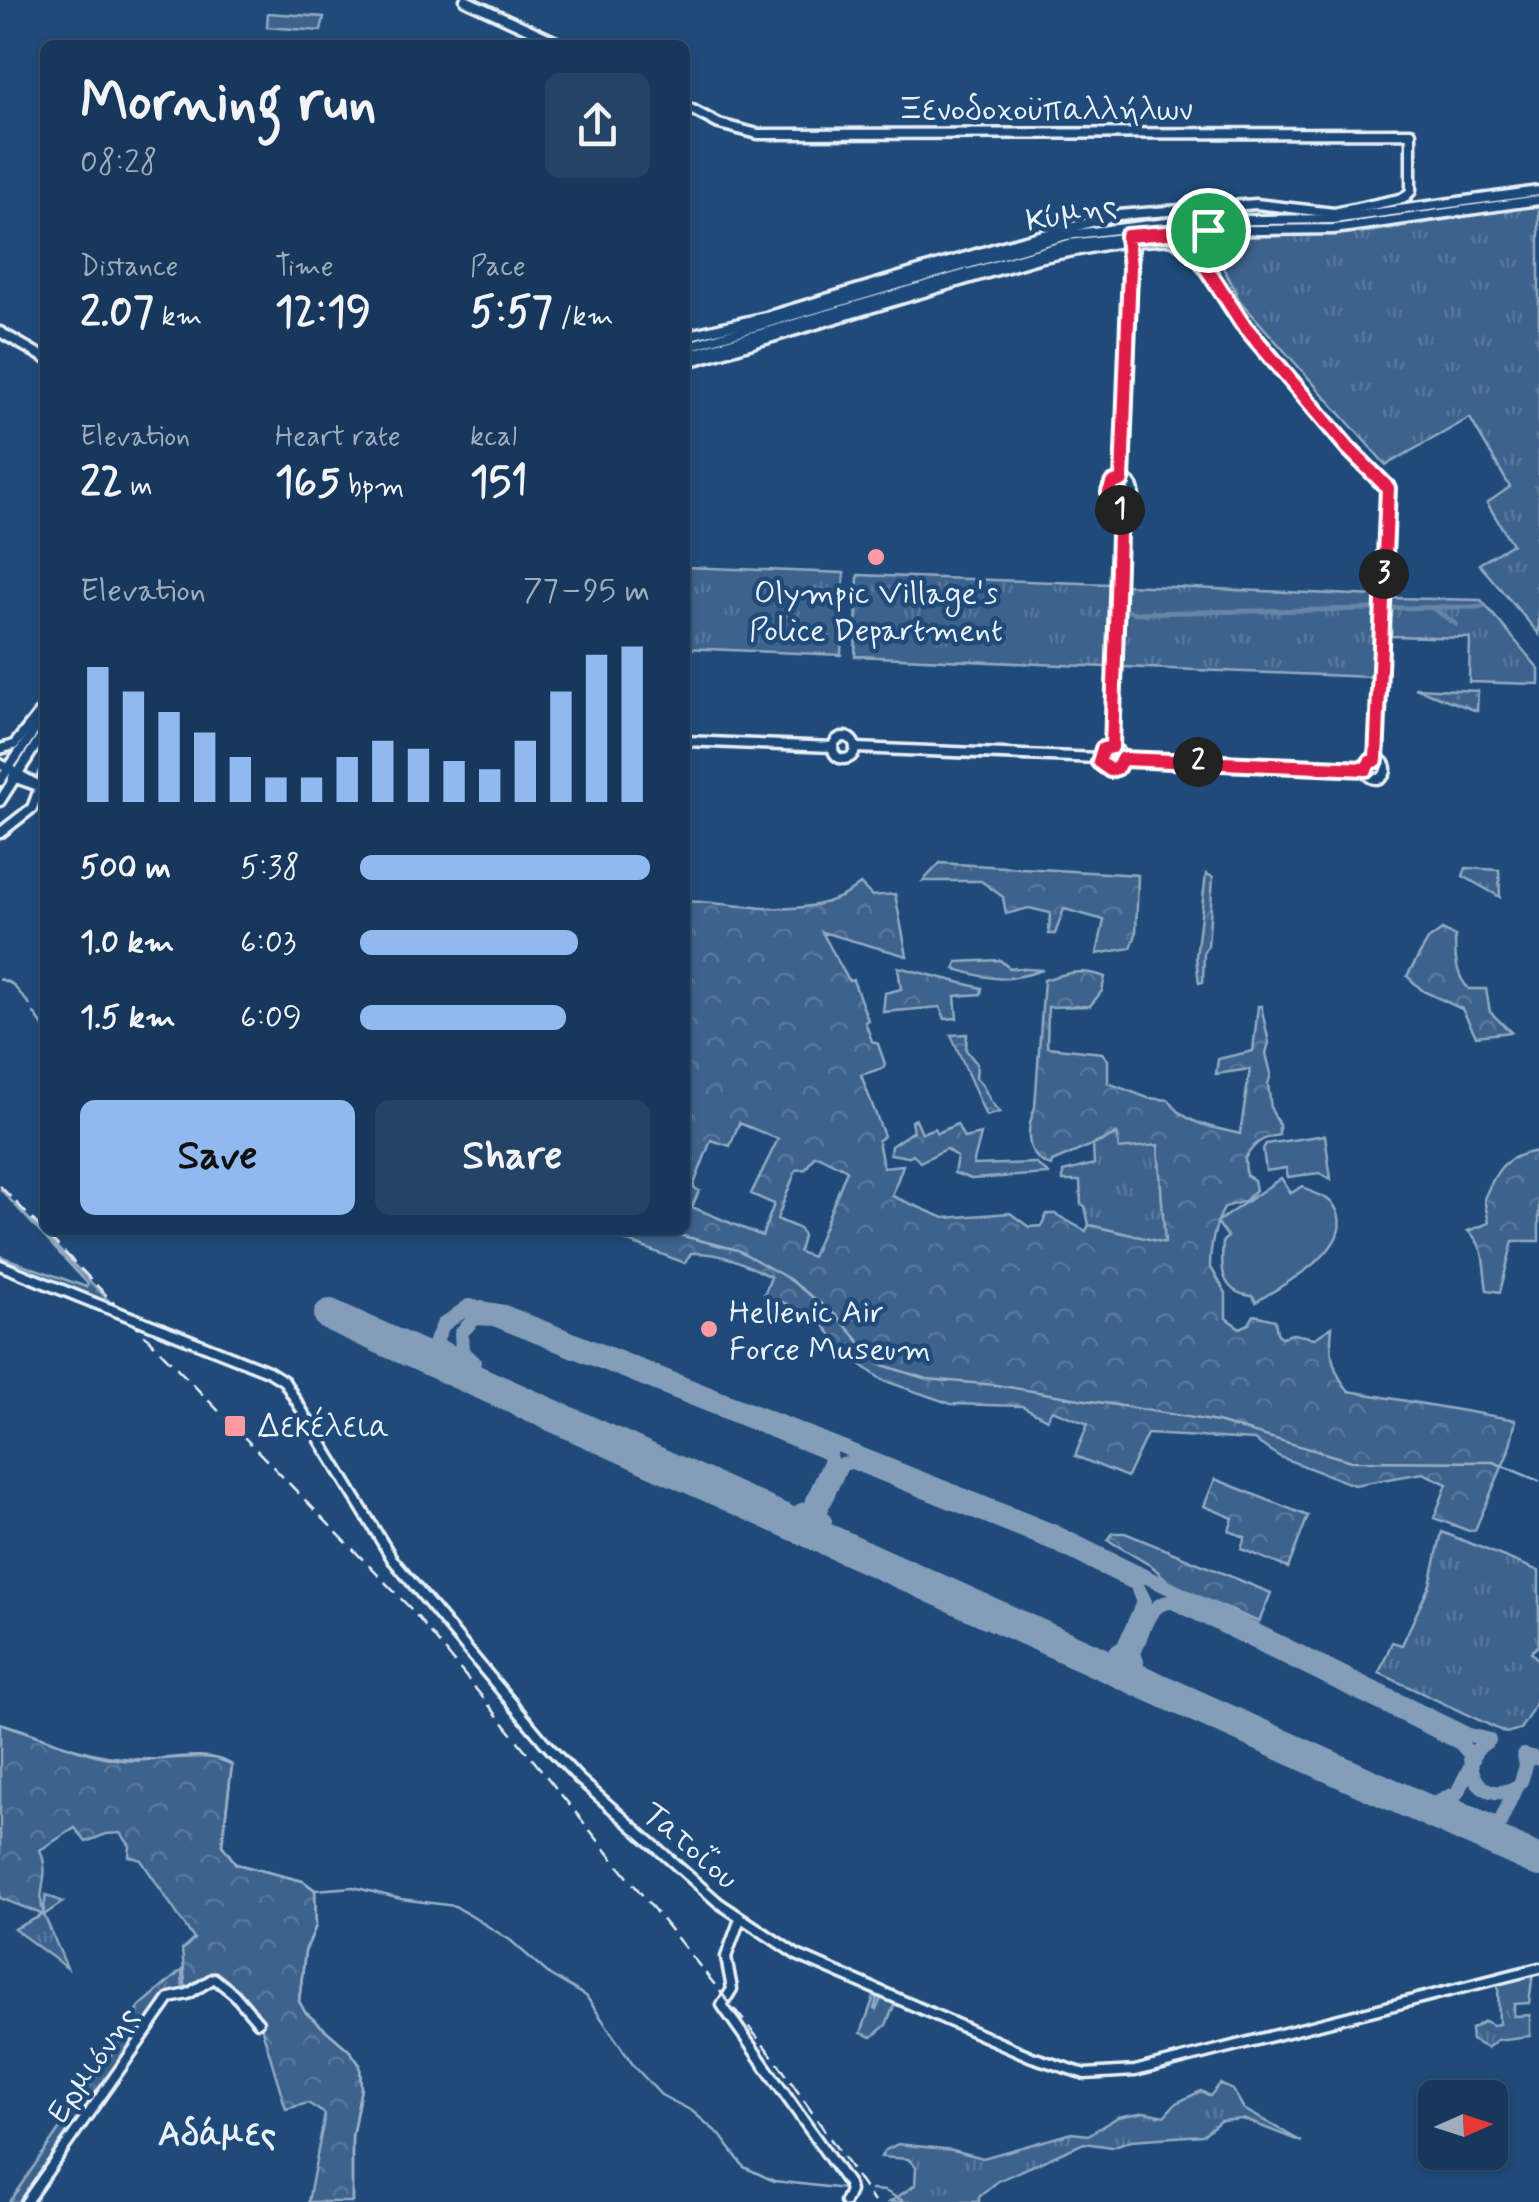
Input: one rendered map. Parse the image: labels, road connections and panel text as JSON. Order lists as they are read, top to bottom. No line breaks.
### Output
{"streets":{"street":["Ξενοδοχοϋπαλλήλων","Κύμης","Τατοΐου","Ερμιόνης"]},"districts":["Αδάμες"],"places":{"other":["Olympic Village's Police Department","Hellenic Air Force Museum"],"transit":["Δεκέλεια"]},"north":"right","page":{"heading":["Morning run","08:28"],"stats":[["Distance","2.07 km"],["Time","12:19"],["Pace","5:57 /km"],["Elevation","22 m"],["Heart rate","165 bpm"],["kcal","151"]],"pins":["1","3","2"],"chart":["Elevation","77–95 m"],"list":[{"name":"500 m","note":"5:38"},{"name":"1.0 km","note":"6:03"},{"name":"1.5 km","note":"6:09"}],"buttons":["Save","Share"]}}
